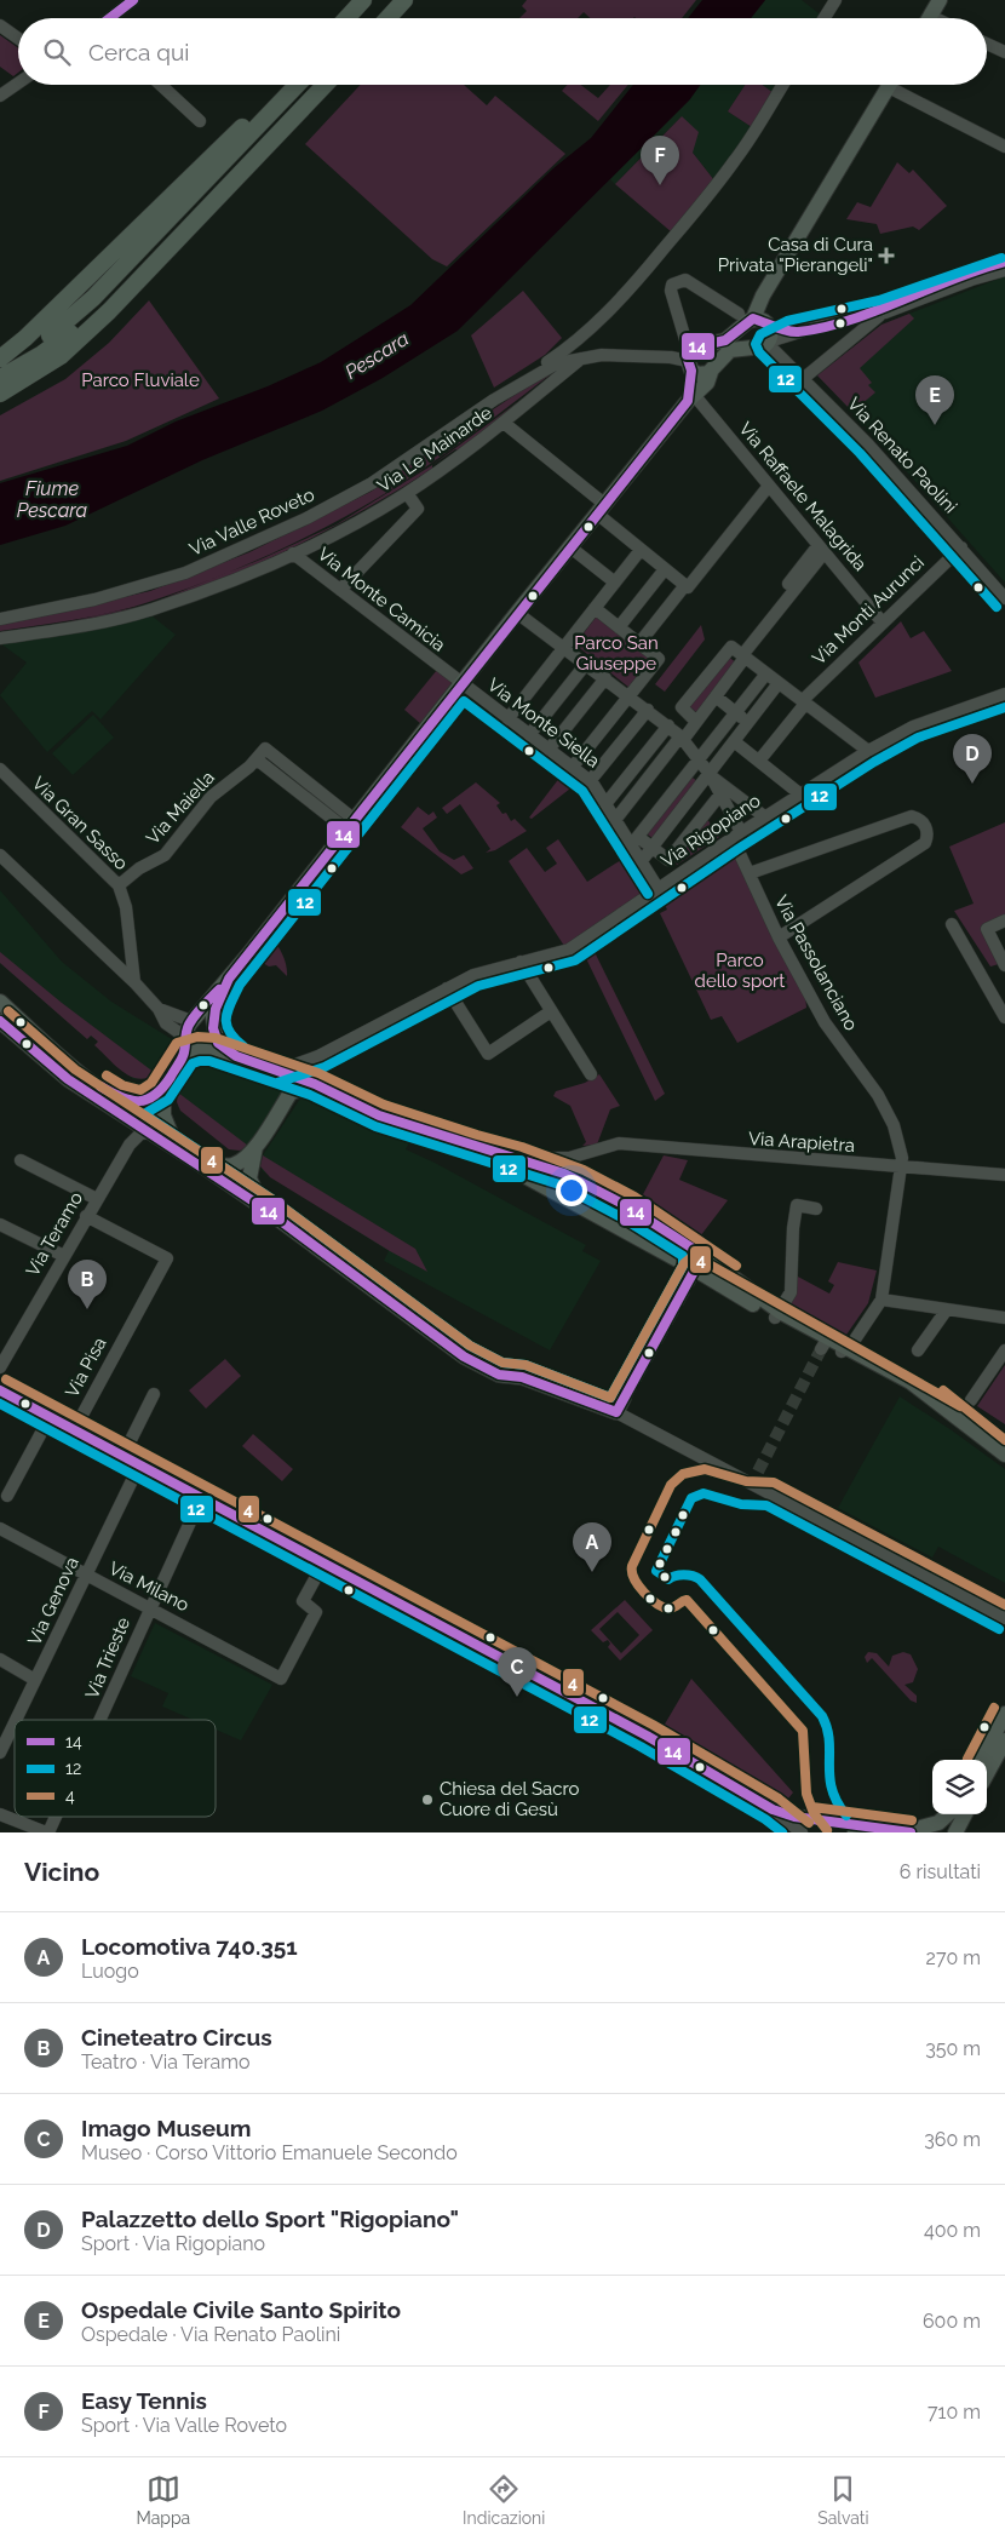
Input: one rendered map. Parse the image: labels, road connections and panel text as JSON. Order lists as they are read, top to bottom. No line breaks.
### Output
{"streets":{"street":["Via Le Mainarde","Via Renato Paolini","Via Raffaele Malagrida","Via Valle Roveto","Via Monte Camicia","Via Monti Aurunci","Via Monte Siella","Via Maiella","Via Gran Sasso","Via Rigopiano","Via Passolanciano","Via Arapietra","Via Teramo","Via Pisa","Via Milano","Via Genova","Via Trieste"]},"crossings":[["Via Le Mainarde","Via Valle Roveto"],["Via Le Mainarde","Via Monte Camicia"],["Via Renato Paolini","Via Monti Aurunci"],["Via Raffaele Malagrida","Via Monti Aurunci"],["Via Monte Camicia","Via Monte Siella"],["Via Monte Siella","Via Rigopiano"],["Via Maiella","Via Gran Sasso"],["Via Rigopiano","Via Passolanciano"],["Via Passolanciano","Via Arapietra"],["Via Teramo","Via Pisa"],["Via Milano","Via Genova"],["Via Milano","Via Trieste"]],"water":["Pescara","Fiume Pescara"],"parks":["Parco Fluviale","Parco San Giuseppe","Parco dello sport"],"places":{"health":["Casa di Cura Privata \"Pierangeli\""],"other":["Chiesa del Sacro Cuore di Gesù"]},"lines":["transit line 14","transit line 12","transit line 4"],"legend":["14","12","4"],"page":{"search":"Cerca qui","pins":["F","E","D","B","A","C"],"heading":["Vicino","6 risultati"],"list":[{"mark":"A","name":"Locomotiva 740.351","note":"Luogo","value":"270 m"},{"mark":"B","name":"Cineteatro Circus","note":"Teatro · Via Teramo","value":"350 m"},{"mark":"C","name":"Imago Museum","note":"Museo · Corso Vittorio Emanuele Secondo","value":"360 m"},{"mark":"D","name":"Palazzetto dello Sport \"Rigopiano\"","note":"Sport · Via Rigopiano","value":"400 m"},{"mark":"E","name":"Ospedale Civile Santo Spirito","note":"Ospedale · Via Renato Paolini","value":"600 m"},{"mark":"F","name":"Easy Tennis","note":"Sport · Via Valle Roveto","value":"710 m"}],"nav":["Mappa","Indicazioni","Salvati"]}}
